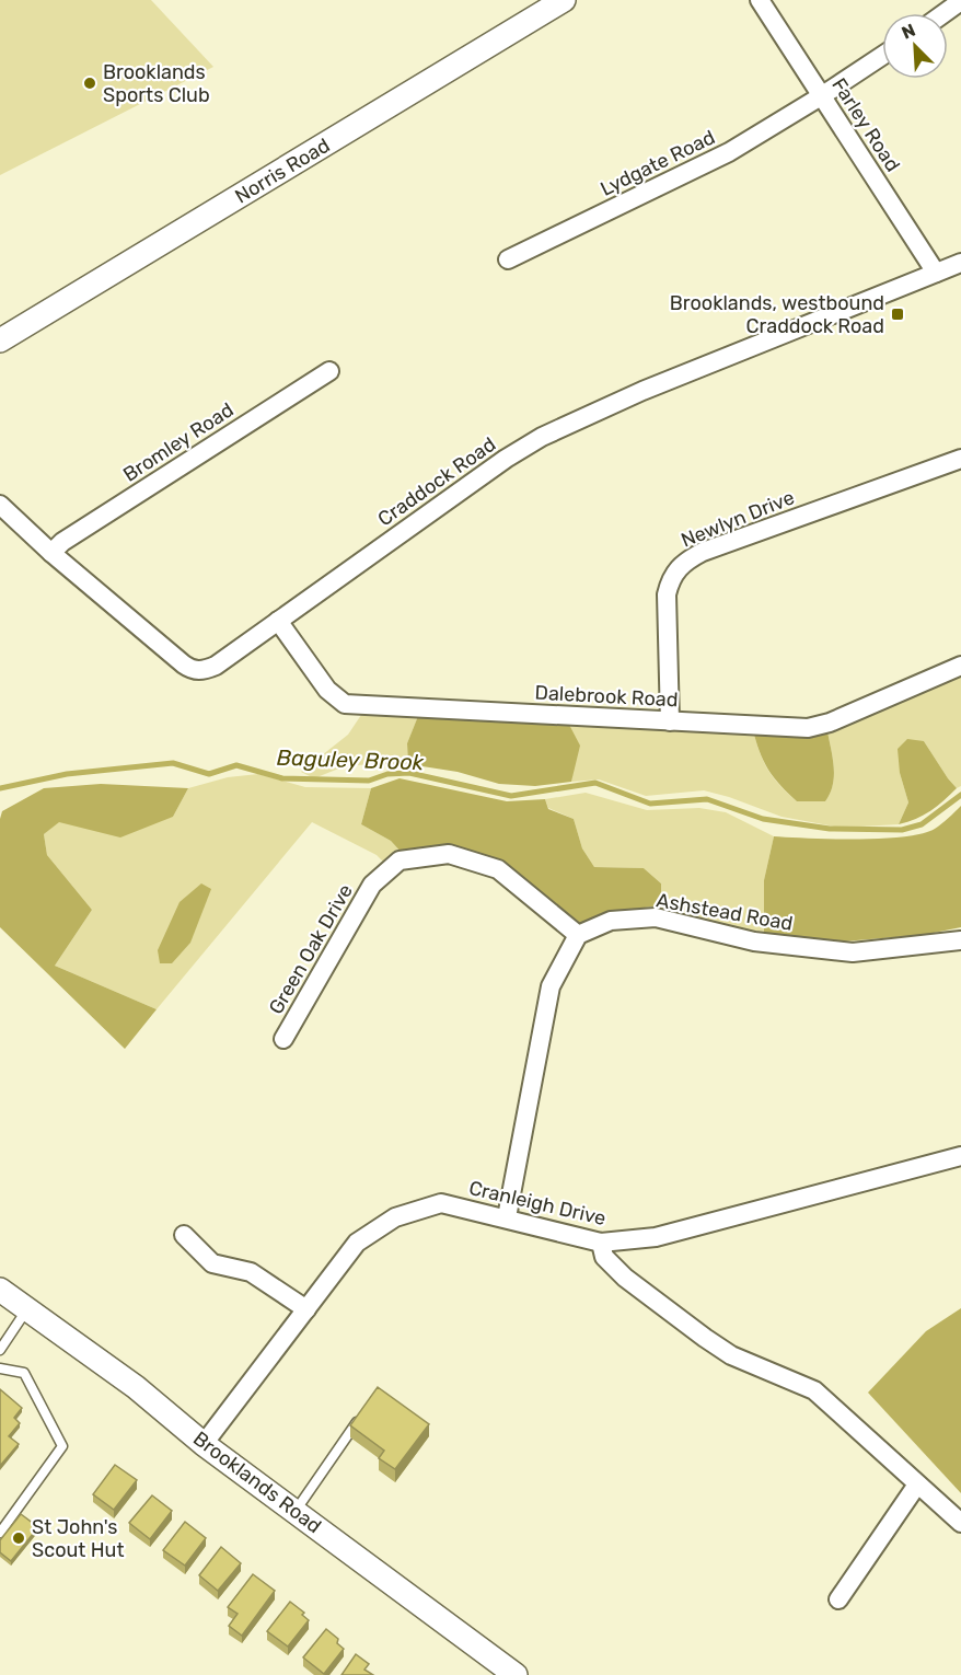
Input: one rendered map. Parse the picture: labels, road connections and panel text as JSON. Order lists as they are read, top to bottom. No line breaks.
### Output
{"streets":{"street":["Farley Road","Lydgate Road","Norris Road","Bromley Road","Craddock Road","Newlyn Drive","Dalebrook Road","Ashstead Road","Green Oak Drive","Cranleigh Drive","Brooklands Road"]},"crossings":[["Farley Road","Lydgate Road"],["Farley Road","Craddock Road"],["Bromley Road","Craddock Road"],["Craddock Road","Dalebrook Road"],["Newlyn Drive","Dalebrook Road"],["Ashstead Road","Green Oak Drive"],["Cranleigh Drive","Brooklands Road"]],"water":["Baguley Brook"],"places":{"other":["Brooklands Sports Club","St John's Scout Hut"],"transit":["Brooklands, westbound Craddock Road"]},"north":"top left"}
